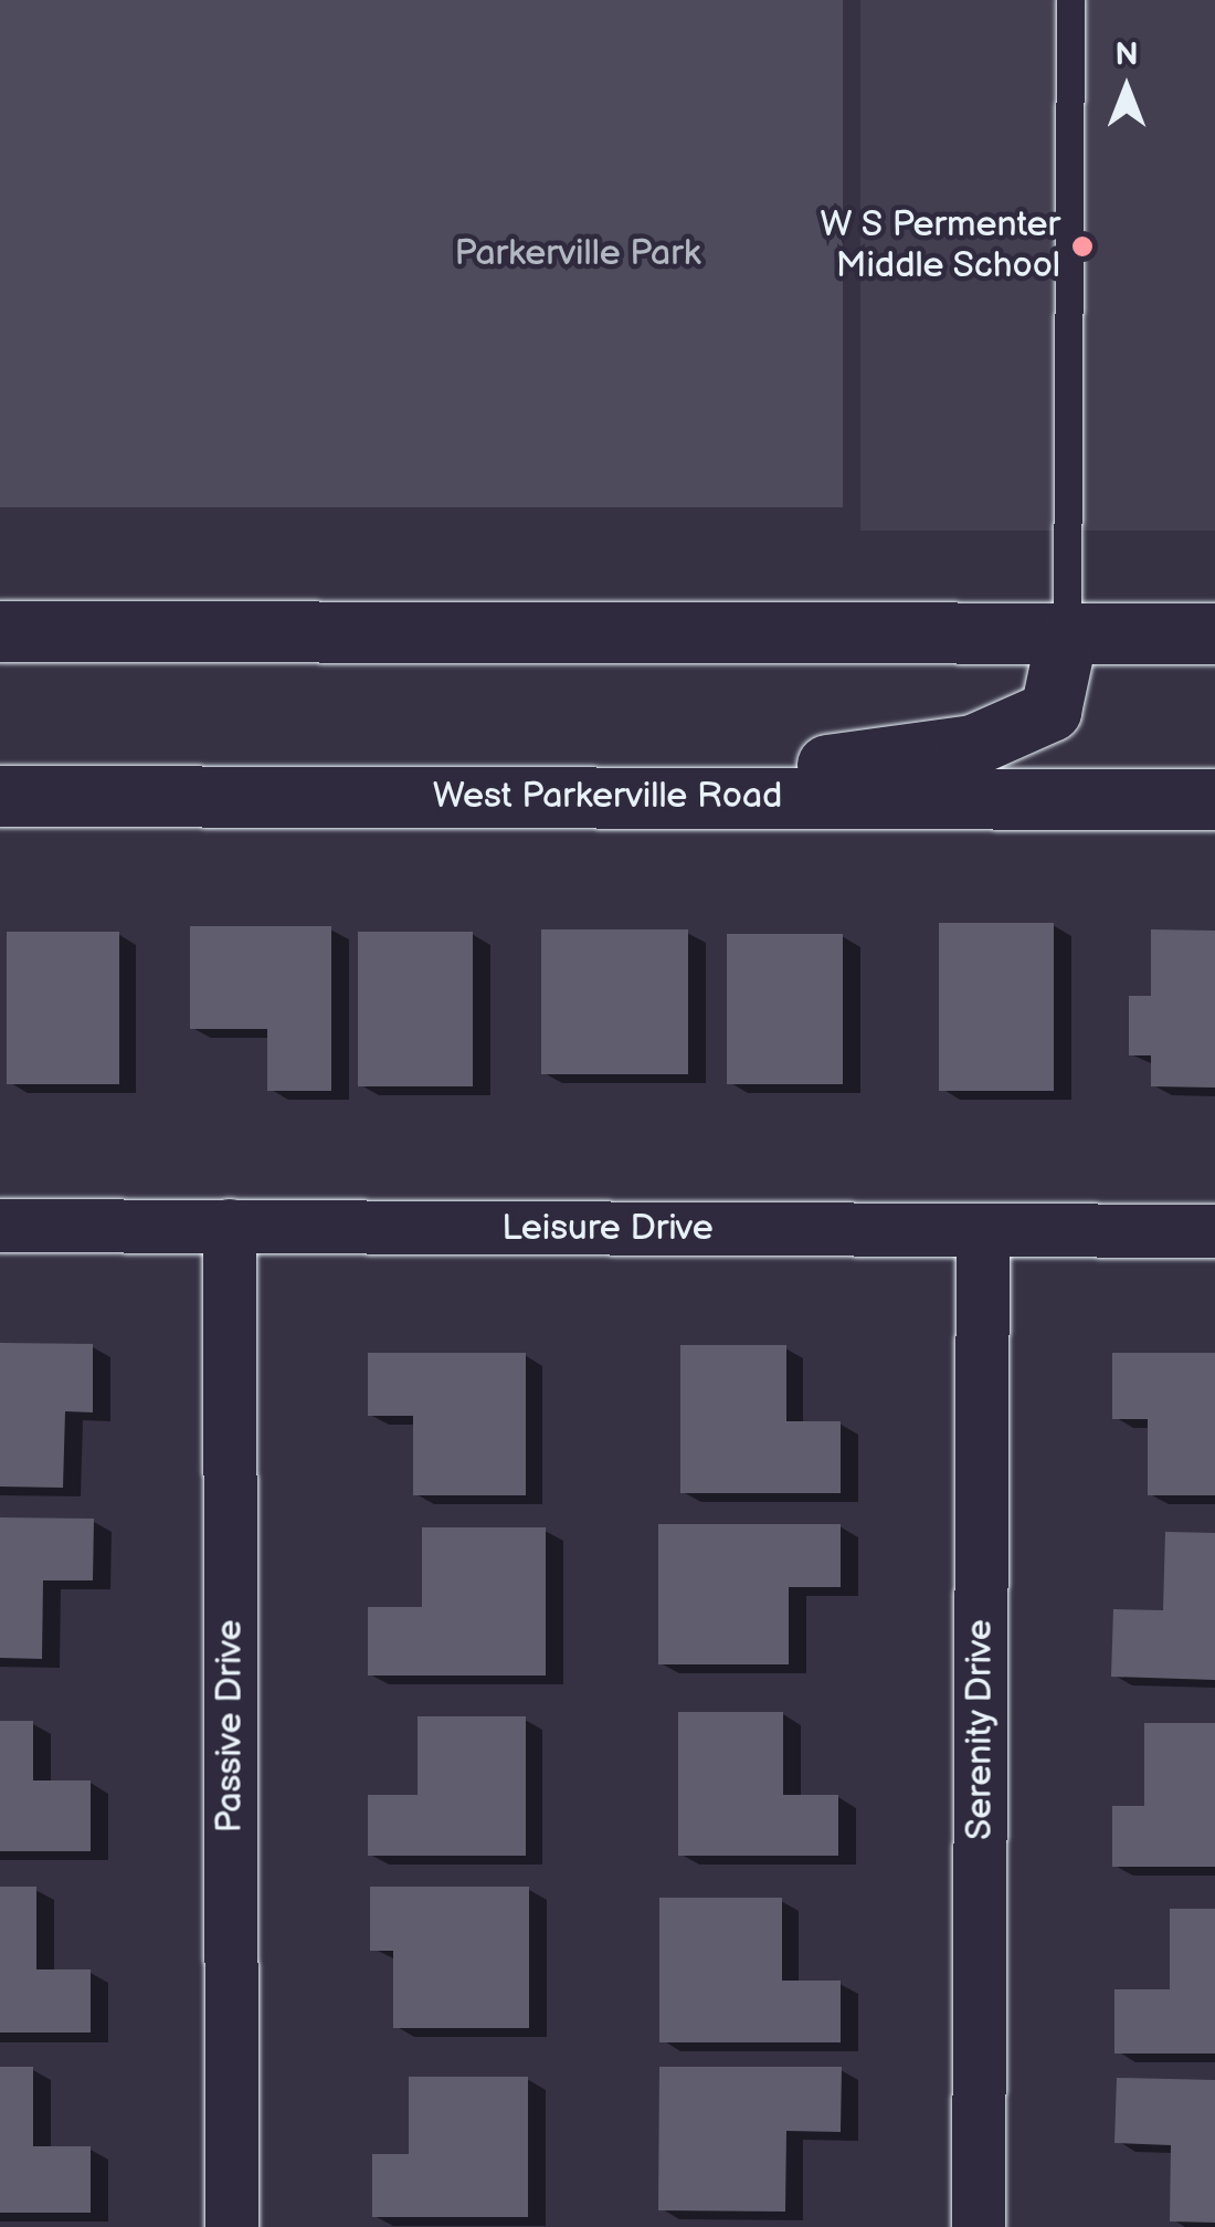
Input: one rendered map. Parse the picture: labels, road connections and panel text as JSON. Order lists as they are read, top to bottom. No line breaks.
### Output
{"streets":{"main road":["West Parkerville Road"],"street":["Leisure Drive","Passive Drive","Serenity Drive"]},"crossings":[["Leisure Drive","Passive Drive"],["Leisure Drive","Serenity Drive"]],"parks":["Parkerville Park"],"places":["W S Permenter Middle School"],"north":"top"}
